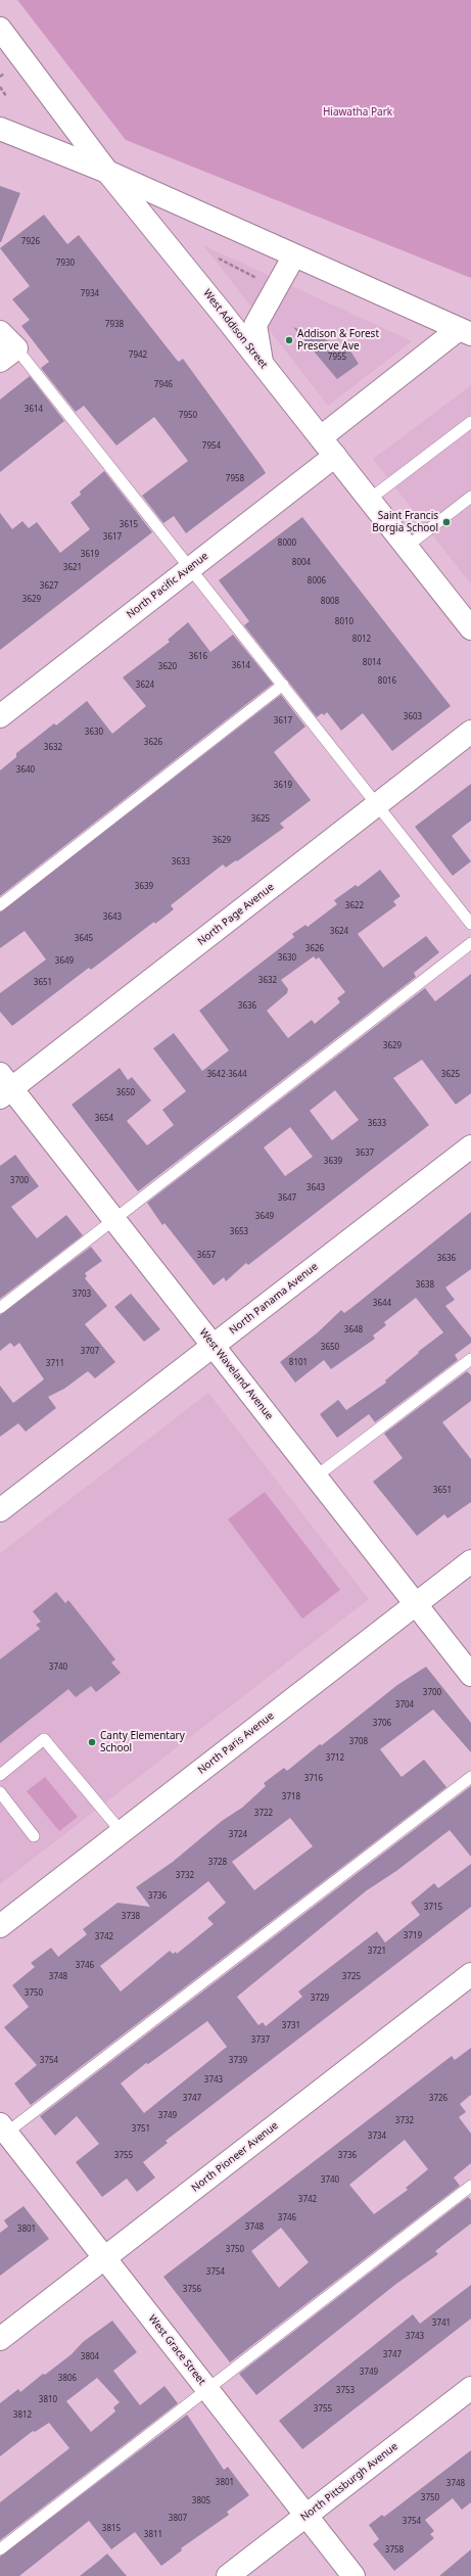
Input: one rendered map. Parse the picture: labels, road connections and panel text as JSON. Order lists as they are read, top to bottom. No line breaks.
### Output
{"streets":{"street":["West Addison Street","North Pacific Avenue","North Page Avenue","North Panama Avenue","West Waveland Avenue","North Paris Avenue","North Pioneer Avenue","West Grace Street","North Pittsburgh Avenue"]},"crossings":[["West Addison Street","North Pacific Avenue"],["North Page Avenue","West Waveland Avenue"],["North Panama Avenue","West Waveland Avenue"],["West Waveland Avenue","North Paris Avenue"],["North Pioneer Avenue","West Grace Street"],["West Grace Street","North Pittsburgh Avenue"]],"parks":["Hiawatha Park"],"places":["Addison & Forest Preserve Ave","Saint Francis Borgia School","Canty Elementary School"],"house_numbers":["7926","7930","7934","7938","7942","7955","7946","3614","7950","7954","7958","3615","3617","8000","3619","8004","3621","8006","3627","3629","8008","8010","8012","3616","8014","3614","3620","8016","3624","3603","3617","3630","3626","3632","3640","3619","3625","3629","3633","3639","3622","3643","3624","3645","3626","3630","3649","3632","3651","3636","3629","3642-3644","3625","3650","3654","3633","3637","3639","3700","3643","3647","3649","3653","3657","3636","3638","3703","3644","3648","3650","3707","8101","3711","3651","3740","3700","3704","3706","3708","3712","3716","3718","3722","3724","3728","3732","3736","3715","3738","3719","3742","3721","3746","3748","3725","3750","3729","3731","3737","3754","3739","3743","3747","3726","3749","3732","3751","3734","3755","3736","3740","3742","3746","3748","3801","3750","3754","3756","3741","3743","3747","3804","3749","3806","3753","3810","3755","3812","3801","3748","3750","3805","3807","3754","3815","3811","3758"]}
